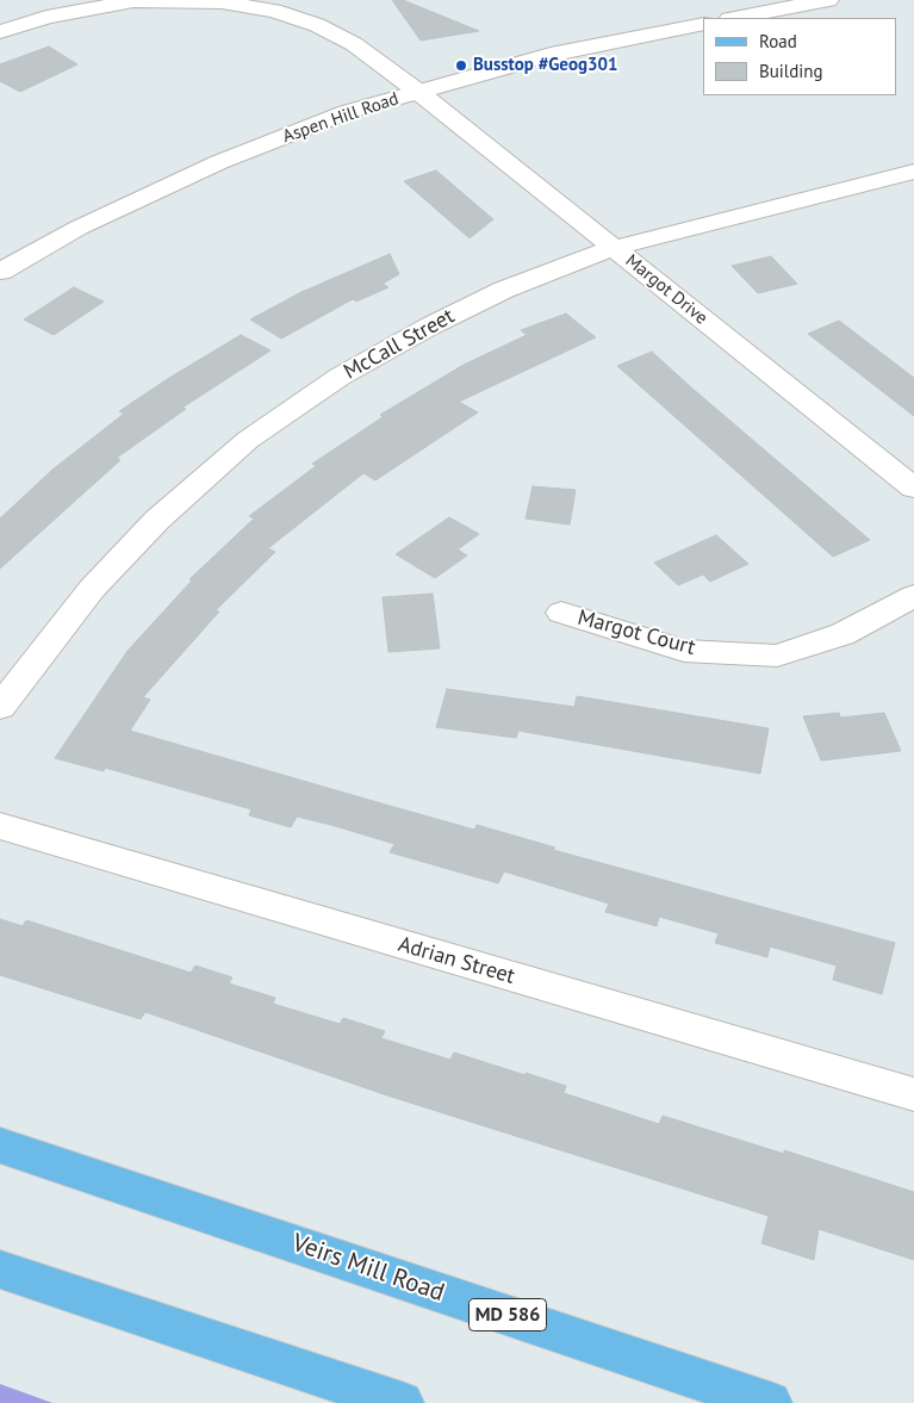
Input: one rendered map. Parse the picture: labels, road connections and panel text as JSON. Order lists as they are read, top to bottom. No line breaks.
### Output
{"streets":{"main road":["Veirs Mill Road","MD 586"],"street":["Aspen Hill Road","Margot Drive","McCall Street","Margot Court","Adrian Street"]},"crossings":[["Aspen Hill Road","Margot Drive"],["Margot Drive","McCall Street"]],"places":["Busstop #Geog301"],"legend":["Road","Building"]}
